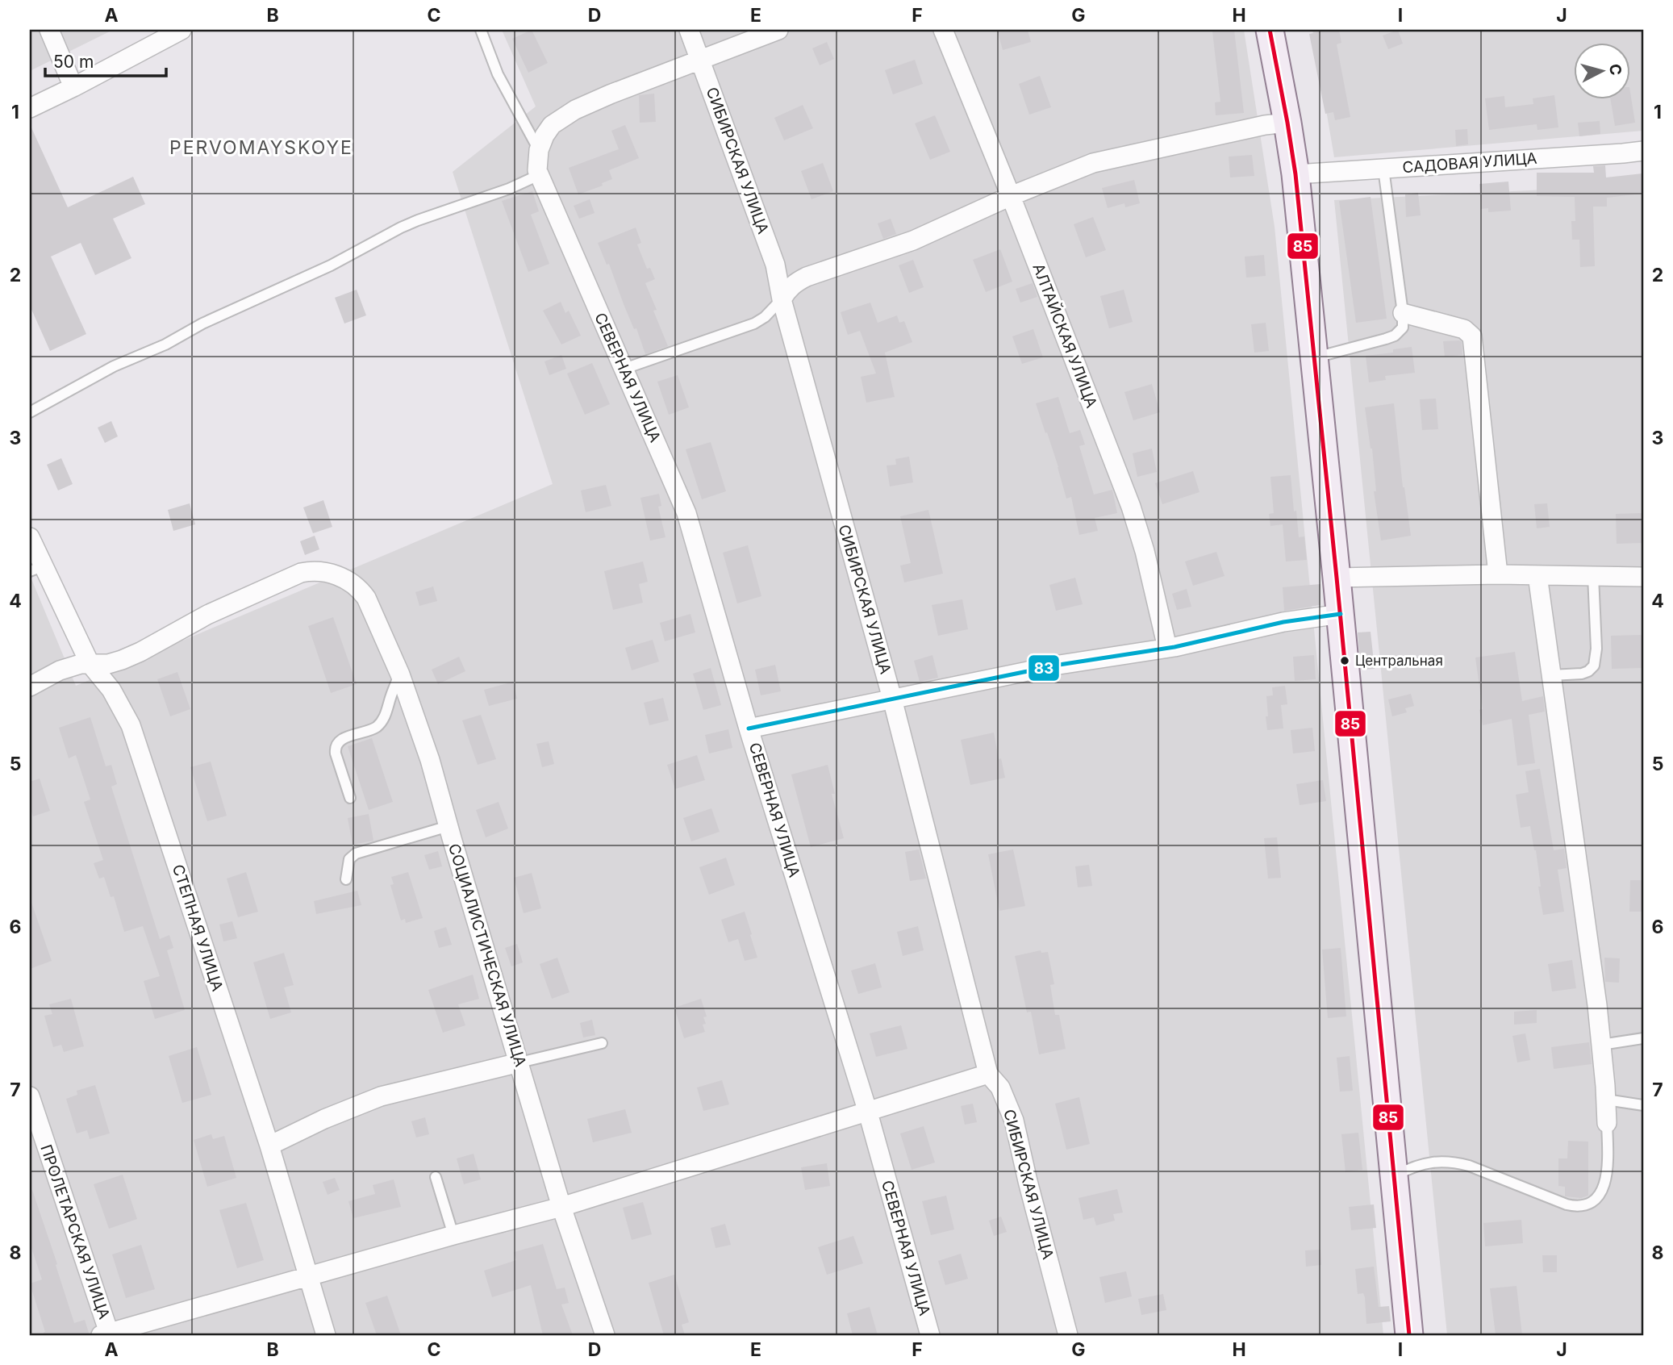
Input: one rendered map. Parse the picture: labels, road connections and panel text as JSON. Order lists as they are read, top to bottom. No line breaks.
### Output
{"streets":{"street":["СИБИРСКАЯ УЛИЦА","САДОВАЯ УЛИЦА","АЛТАЙСКАЯ УЛИЦА","СЕВЕРНАЯ УЛИЦА","СТЕПНАЯ УЛИЦА","СОЦИАЛИСТИЧЕСКАЯ УЛИЦА","ПРОЛЕТАРСКАЯ УЛИЦА"]},"crossings":[["СТЕПНАЯ УЛИЦА","СОЦИАЛИСТИЧЕСКАЯ УЛИЦА"]],"districts":["PERVOMAYSKOYE"],"places":["Центральная"],"lines":["transit line 85","transit line 83"],"scale_bar":"50 m","north":"right","grid":{"columns":["A","B","C","D","E","F","G","H","I","J"],"rows":["1","2","3","4","5","6","7","8"]}}
